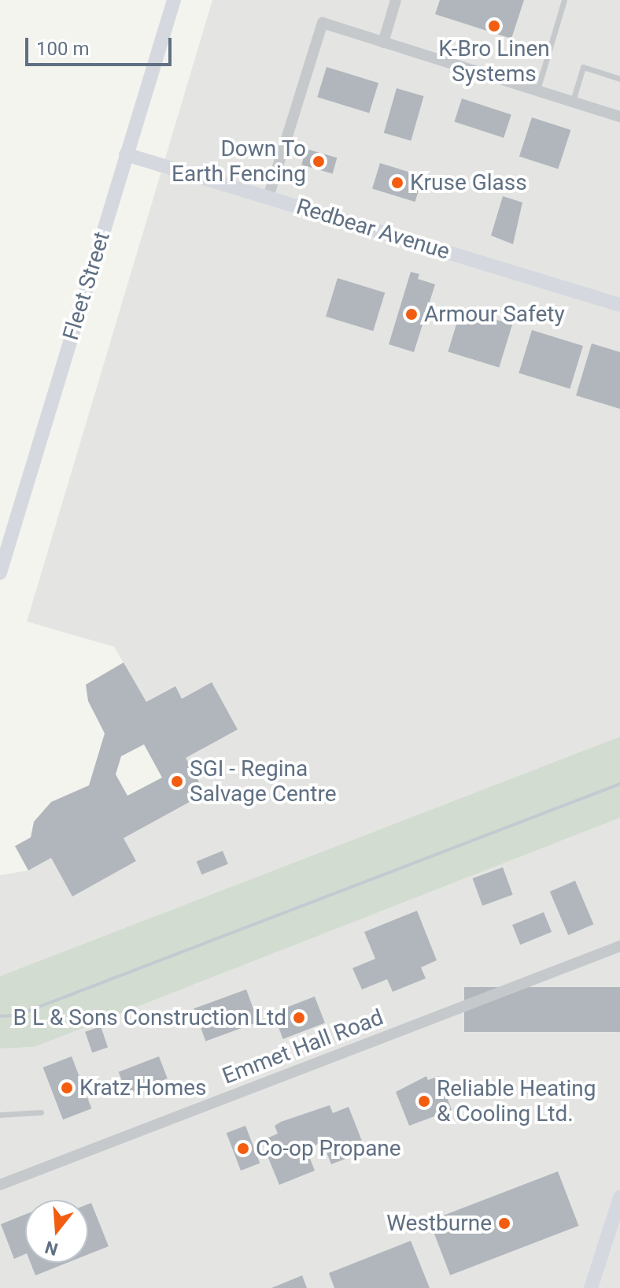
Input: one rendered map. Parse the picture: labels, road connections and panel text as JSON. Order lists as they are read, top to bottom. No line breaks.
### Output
{"streets":{"street":["Redbear Avenue","Fleet Street","Emmet Hall Road"]},"crossings":[["Redbear Avenue","Fleet Street"]],"places":["K-Bro Linen Systems","Down To Earth Fencing","Kruse Glass","Armour Safety","SGI - Regina Salvage Centre","B L & Sons Construction Ltd","Kratz Homes","Reliable Heating & Cooling Ltd.","Co-op Propane","Westburne"],"scale_bar":"100 m","north":"bottom"}
